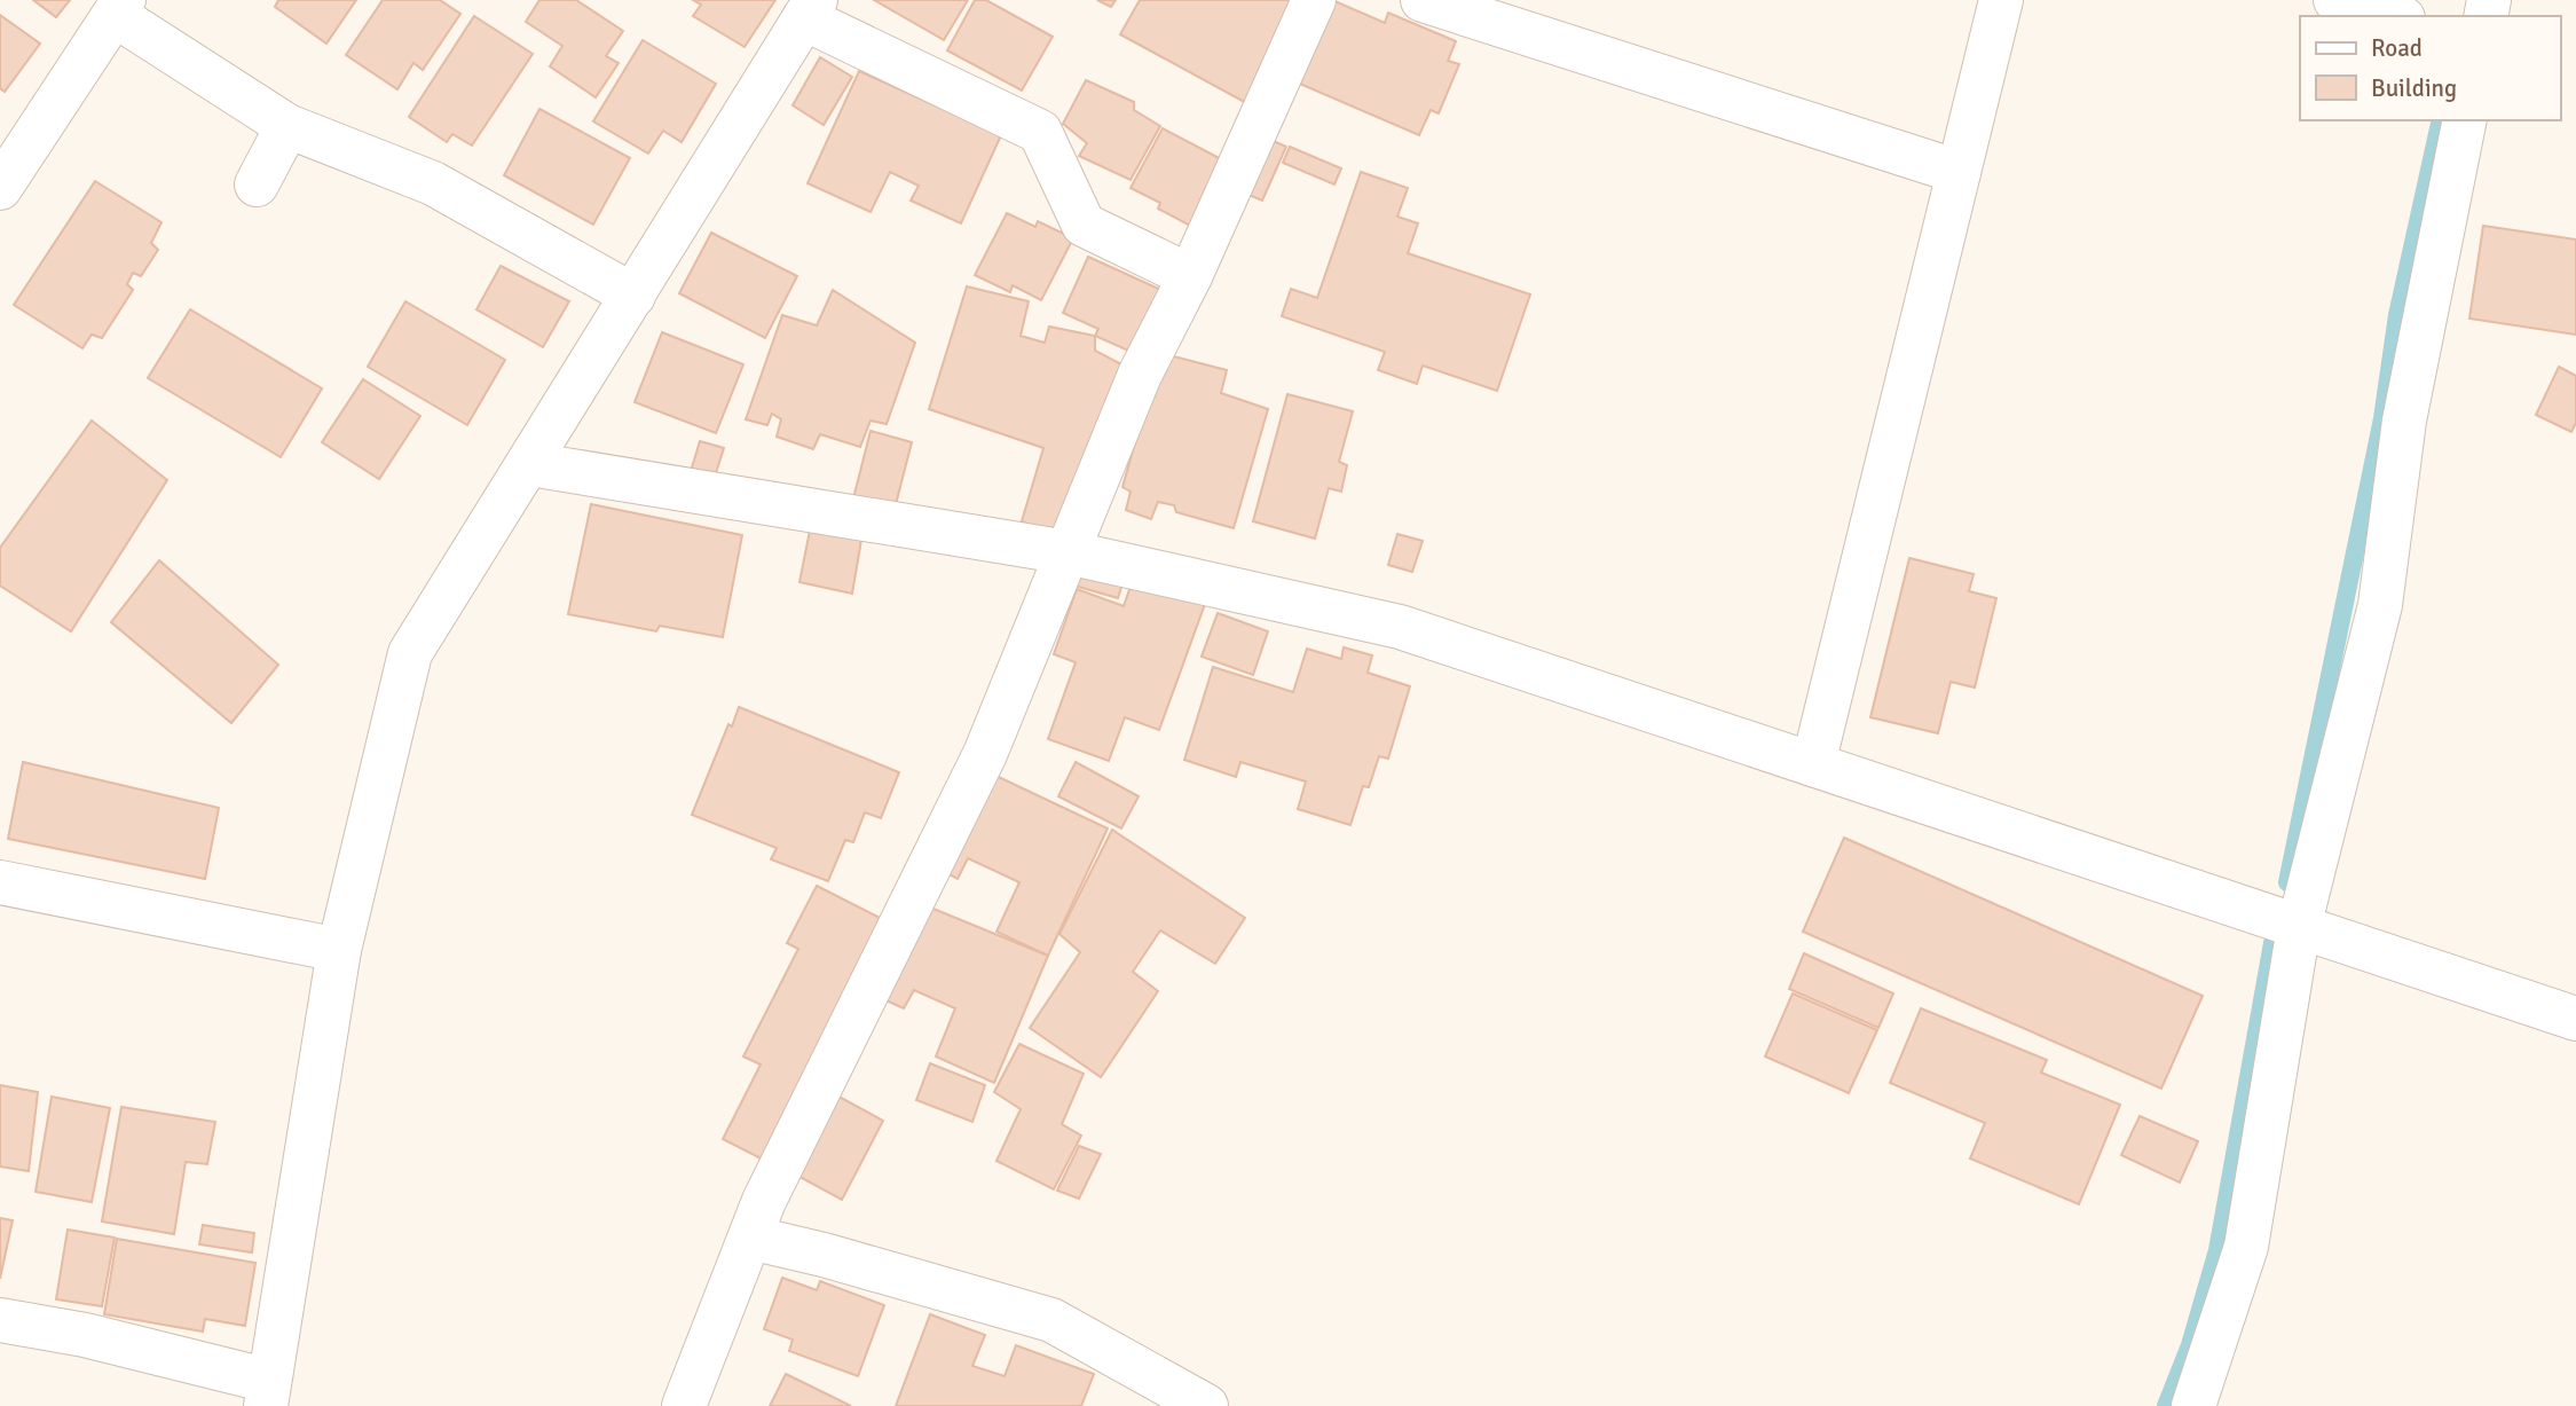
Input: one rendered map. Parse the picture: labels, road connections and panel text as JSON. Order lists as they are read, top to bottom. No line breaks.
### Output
{"legend":["Road","Building"]}
